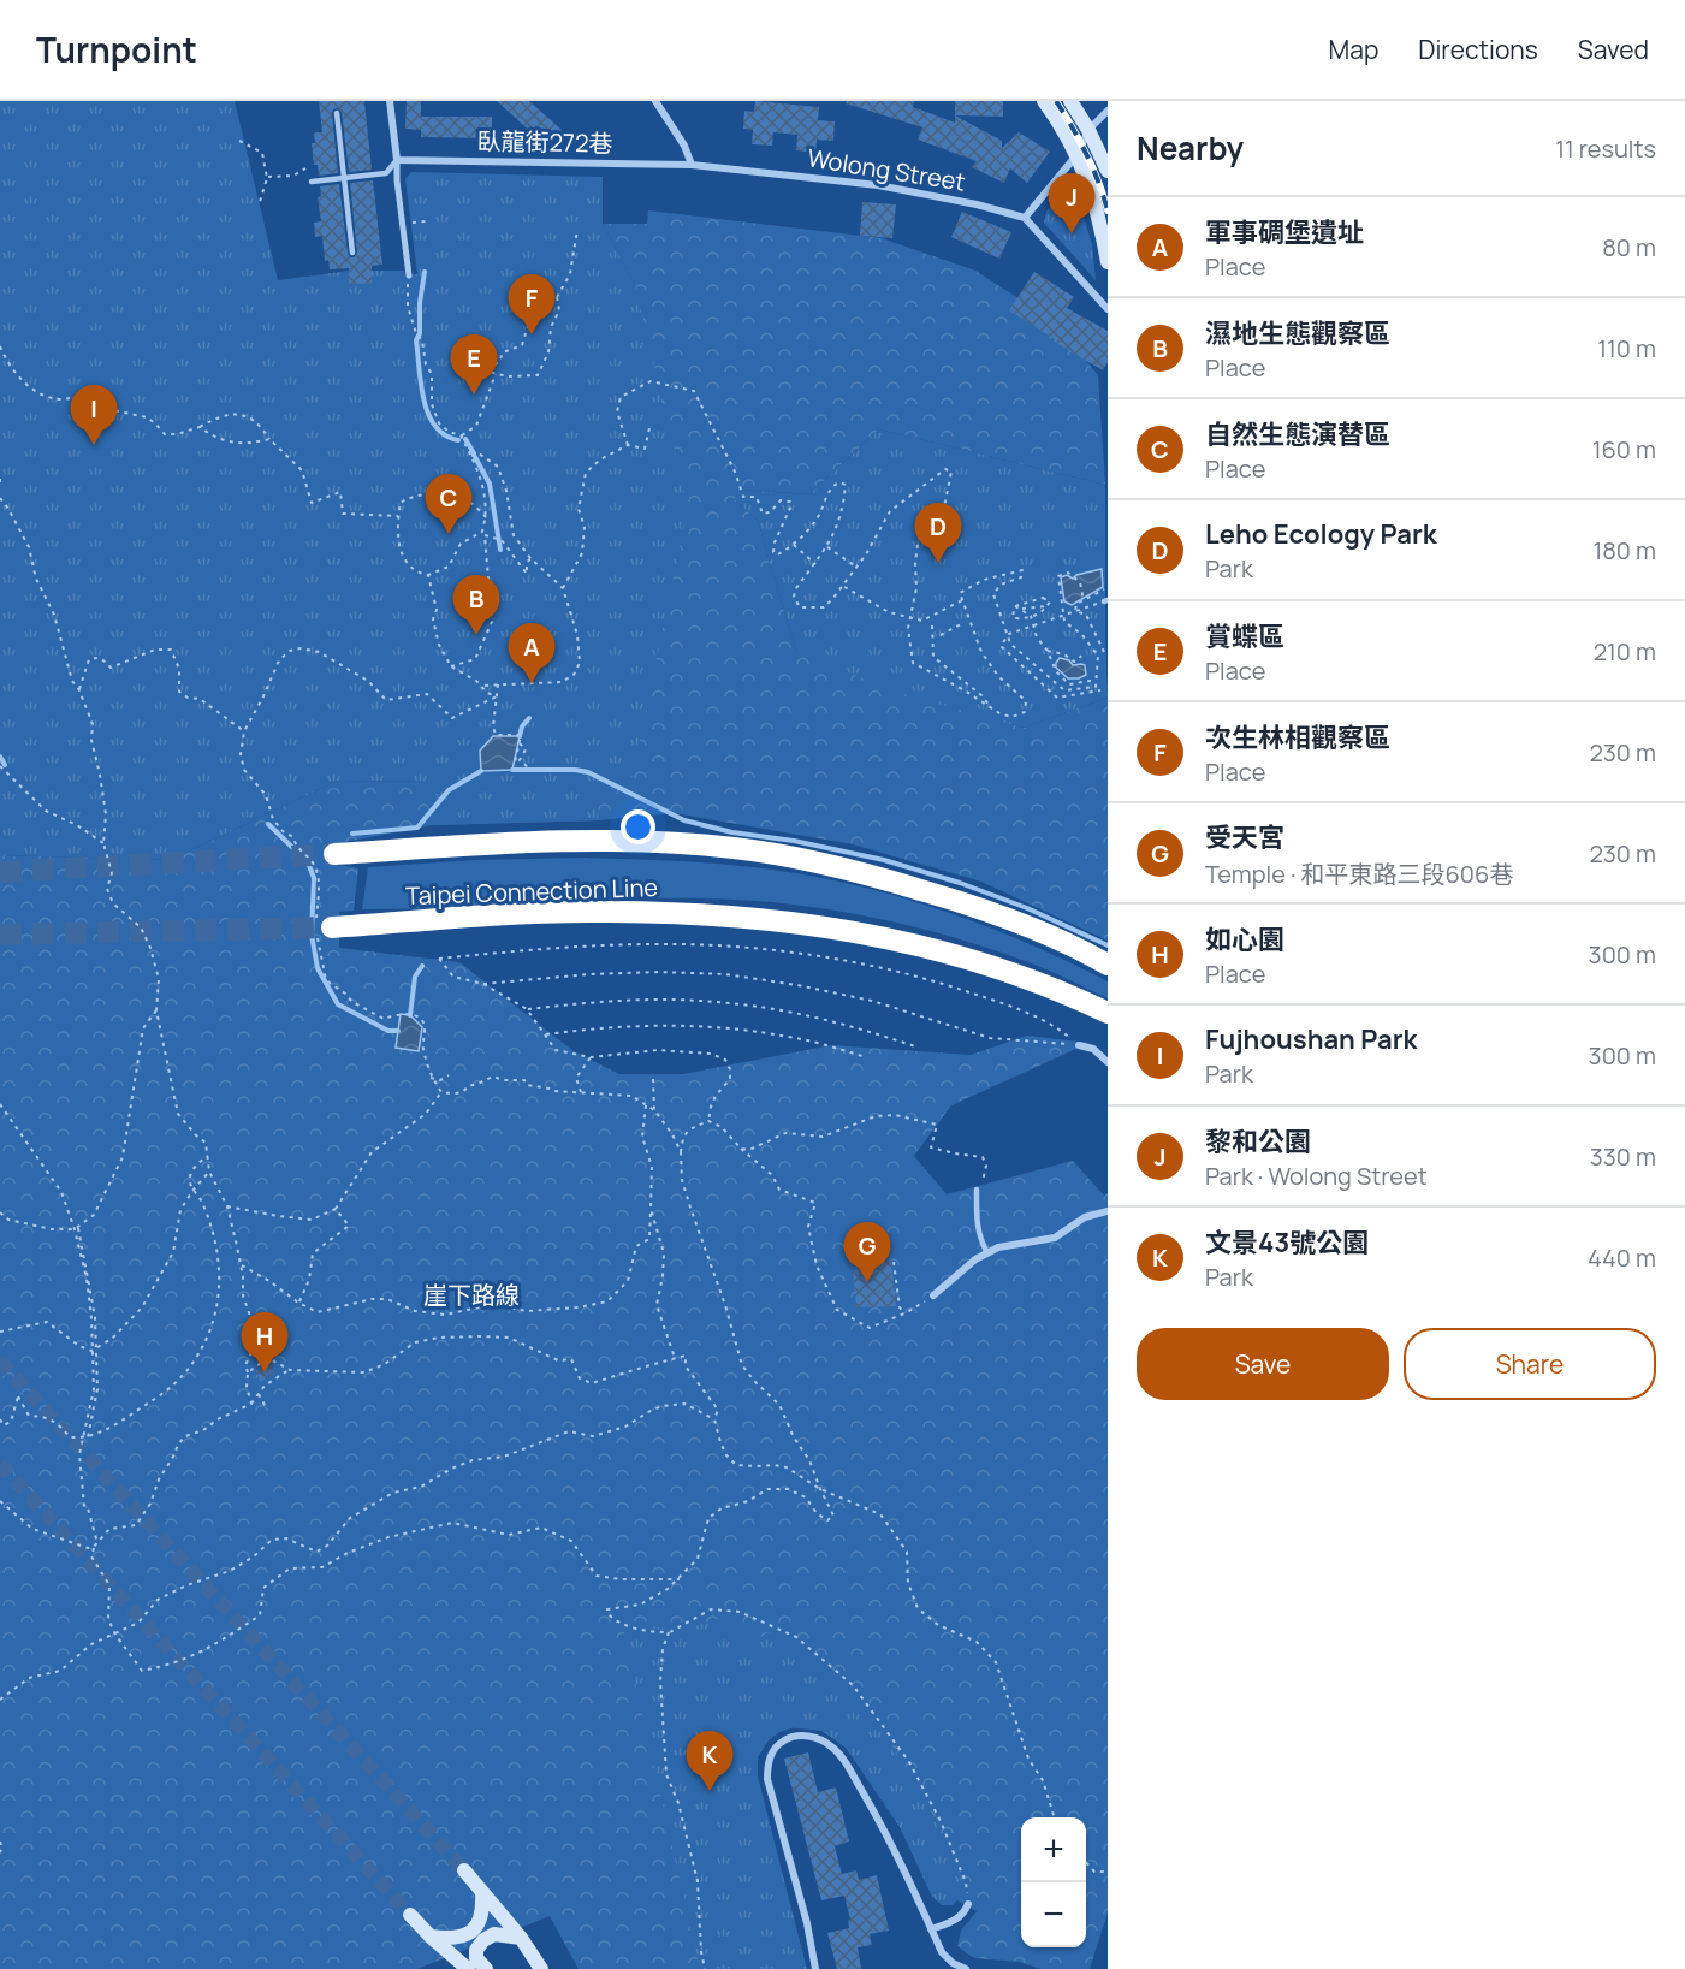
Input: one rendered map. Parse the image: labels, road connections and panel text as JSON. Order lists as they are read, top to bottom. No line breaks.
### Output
{"streets":{"highway":["Taipei Connection Line"],"street":["臥龍街272巷","Wolong Street"],"path":["崖下路線"]},"crossings":[["臥龍街272巷","Wolong Street"]],"page":{"header":"Turnpoint","nav":["Map","Directions","Saved"],"heading":["Nearby","11 results"],"pins":["J","F","E","I","C","D","B","A","G","H","K"],"list":[{"mark":"A","name":"軍事碉堡遺址","note":"Place","value":"80 m"},{"mark":"B","name":"濕地生態觀察區","note":"Place","value":"110 m"},{"mark":"C","name":"自然生態演替區","note":"Place","value":"160 m"},{"mark":"D","name":"Leho Ecology Park","note":"Park","value":"180 m"},{"mark":"E","name":"賞蝶區","note":"Place","value":"210 m"},{"mark":"F","name":"次生林相觀察區","note":"Place","value":"230 m"},{"mark":"G","name":"受天宮","note":"Temple · 和平東路三段606巷","value":"230 m"},{"mark":"H","name":"如心園","note":"Place","value":"300 m"},{"mark":"I","name":"Fujhoushan Park","note":"Park","value":"300 m"},{"mark":"J","name":"黎和公園","note":"Park · Wolong Street","value":"330 m"},{"mark":"K","name":"文景43號公園","note":"Park","value":"440 m"}],"buttons":["Save","Share"],"map_buttons":["+","−"]}}
